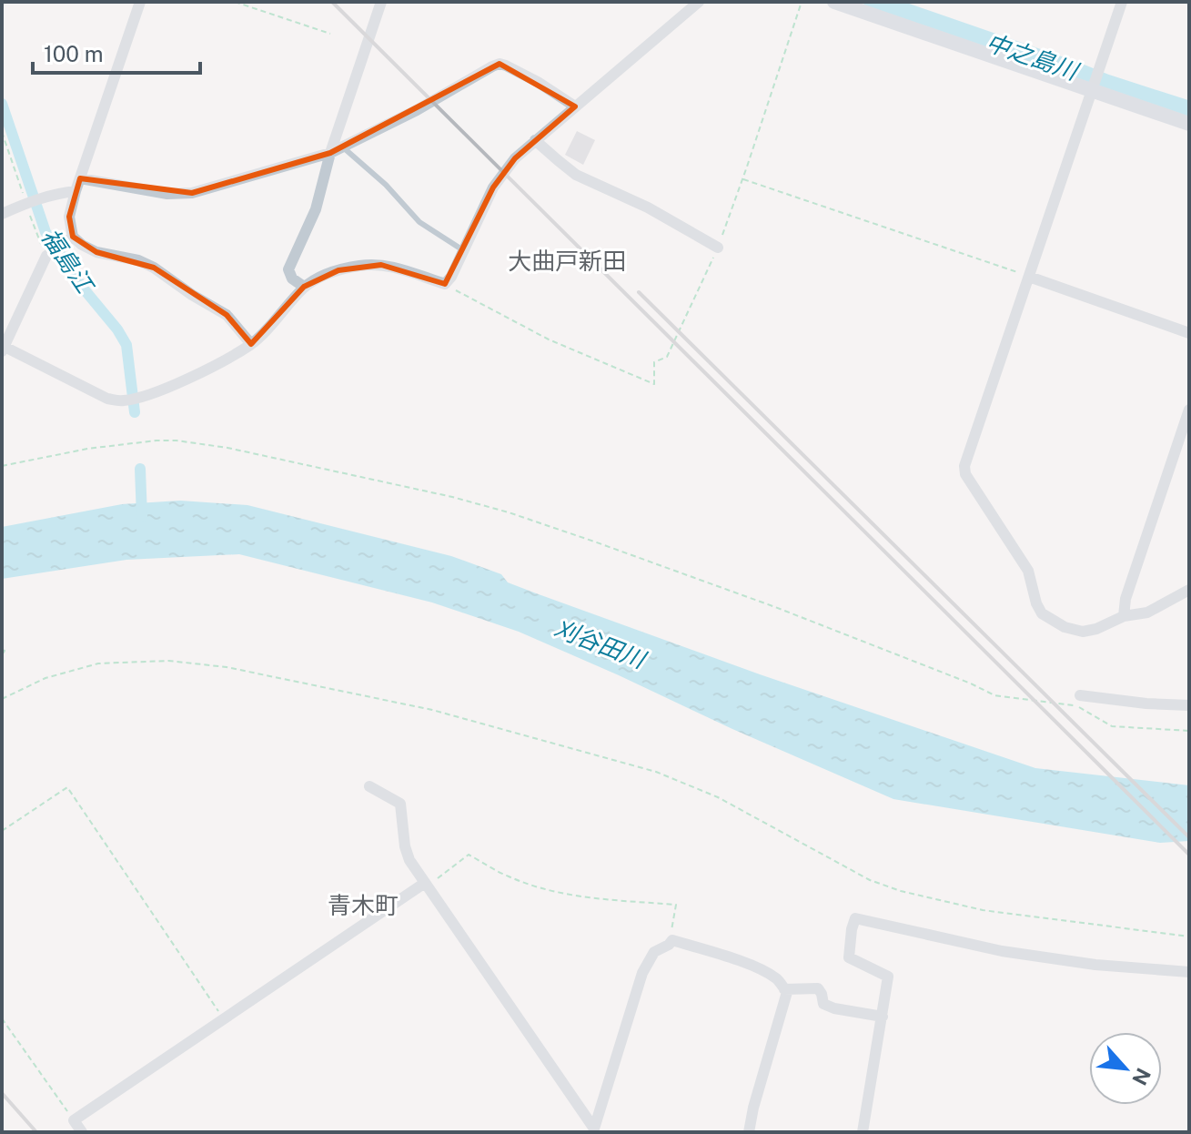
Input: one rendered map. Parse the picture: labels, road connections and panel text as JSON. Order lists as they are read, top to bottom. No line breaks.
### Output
{"districts":["大曲戸新田","青木町"],"water":["中之島川","福島江","刈谷田川"],"scale_bar":"100 m","north":"bottom right"}
